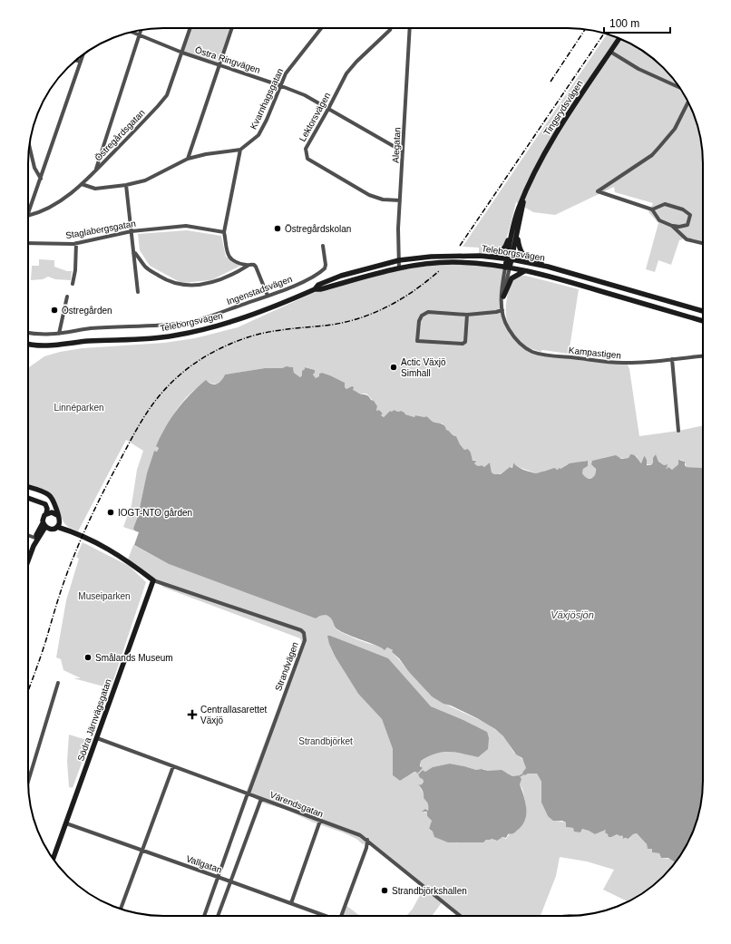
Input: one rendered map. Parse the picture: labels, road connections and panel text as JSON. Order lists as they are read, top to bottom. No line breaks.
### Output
{"streets":{"main road":["Tingsrydsvägen","Teleborgsvägen","Södra Järnvägsgatan"],"street":["Östra Ringvägen","Kvarnhagsgatan","Lektorsvägen","Östregårdsgatan","Alegatan","Staglabergsgatan","Ingenstadsvägen","Kampastigen","Strandvägen","Värendsgatan","Vallgatan"]},"crossings":[["Östra Ringvägen","Kvarnhagsgatan"],["Östra Ringvägen","Lektorsvägen"],["Östra Ringvägen","Östregårdsgatan"],["Östra Ringvägen","Alegatan"],["Tingsrydsvägen","Teleborgsvägen"],["Tingsrydsvägen","Kampastigen"],["Lektorsvägen","Alegatan"],["Alegatan","Teleborgsvägen"],["Teleborgsvägen","Kampastigen"],["Strandvägen","Södra Järnvägsgatan"],["Strandvägen","Värendsgatan"],["Södra Järnvägsgatan","Värendsgatan"],["Södra Järnvägsgatan","Vallgatan"]],"water":["Växjösjön"],"parks":["Linnéparken","Museiparken","Strandbjörket"],"places":{"other":["Östregårdskolan","Östregården","Actic Växjö Simhall","IOGT-NTO gården","Smålands Museum","Strandbjörkshallen"],"health":["Centrallasarettet Växjö"]},"scale_bar":"100 m"}
